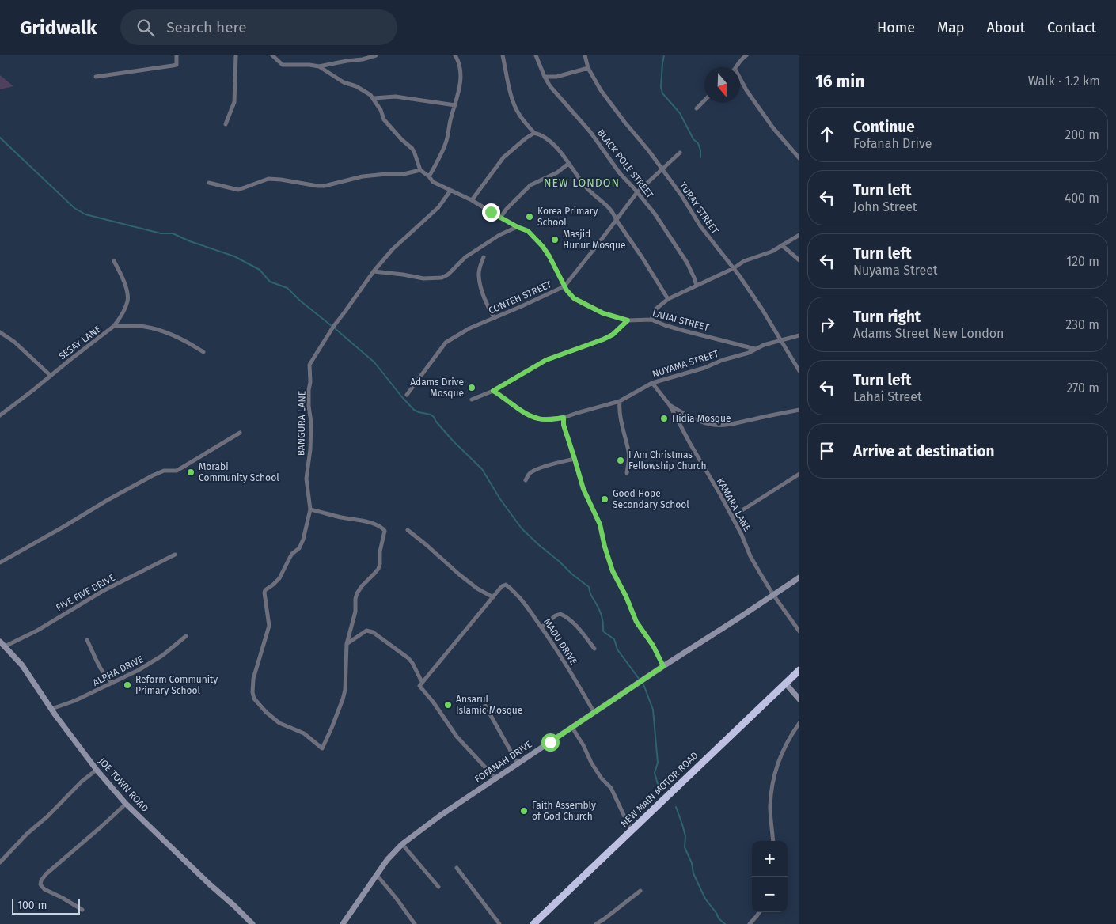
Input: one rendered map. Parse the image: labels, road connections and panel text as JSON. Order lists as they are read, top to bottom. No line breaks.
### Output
{"streets":{"highway":["NEW MAIN MOTOR ROAD"],"street":["BLACK POLE STREET","TURAY STREET","CONTEH STREET","LAHAI STREET","SESAY LANE","NUYAMA STREET","BANGURA LANE","KAMARA LANE","FIVE FIVE DRIVE","MADU DRIVE","ALPHA DRIVE","FOFANAH DRIVE","JOE TOWN ROAD"]},"crossings":[["BLACK POLE STREET","CONTEH STREET"],["TURAY STREET","CONTEH STREET"],["TURAY STREET","NUYAMA STREET"],["CONTEH STREET","LAHAI STREET"],["LAHAI STREET","NUYAMA STREET"],["LAHAI STREET","BANGURA LANE"],["NUYAMA STREET","KAMARA LANE"],["KAMARA LANE","FOFANAH DRIVE"],["FIVE FIVE DRIVE","JOE TOWN ROAD"],["MADU DRIVE","FOFANAH DRIVE"],["ALPHA DRIVE","JOE TOWN ROAD"]],"districts":["NEW LONDON"],"places":["Korea Primary School","Masjid Hunur Mosque","Adams Drive Mosque","Hidia Mosque","I Am Christmas Fellowship Church","Morabi Community School","Good Hope Secondary School","Reform Community Primary School","Ansarul Islamic Mosque","Faith Assembly of God Church"],"scale_bar":"100 m","north":"bottom","page":{"header":"Gridwalk","search":"Search here","nav":["Home","Map","About","Contact"],"heading":["16 min","Walk · 1.2 km"],"list":[["Continue","Fofanah Drive","200 m"],["Turn left","John Street","400 m"],["Turn left","Nuyama Street","120 m"],["Turn right","Adams Street New London","230 m"],["Turn left","Lahai Street","270 m"],"Arrive at destination"],"map_buttons":["+","−"],"scale":"100 m"}}
